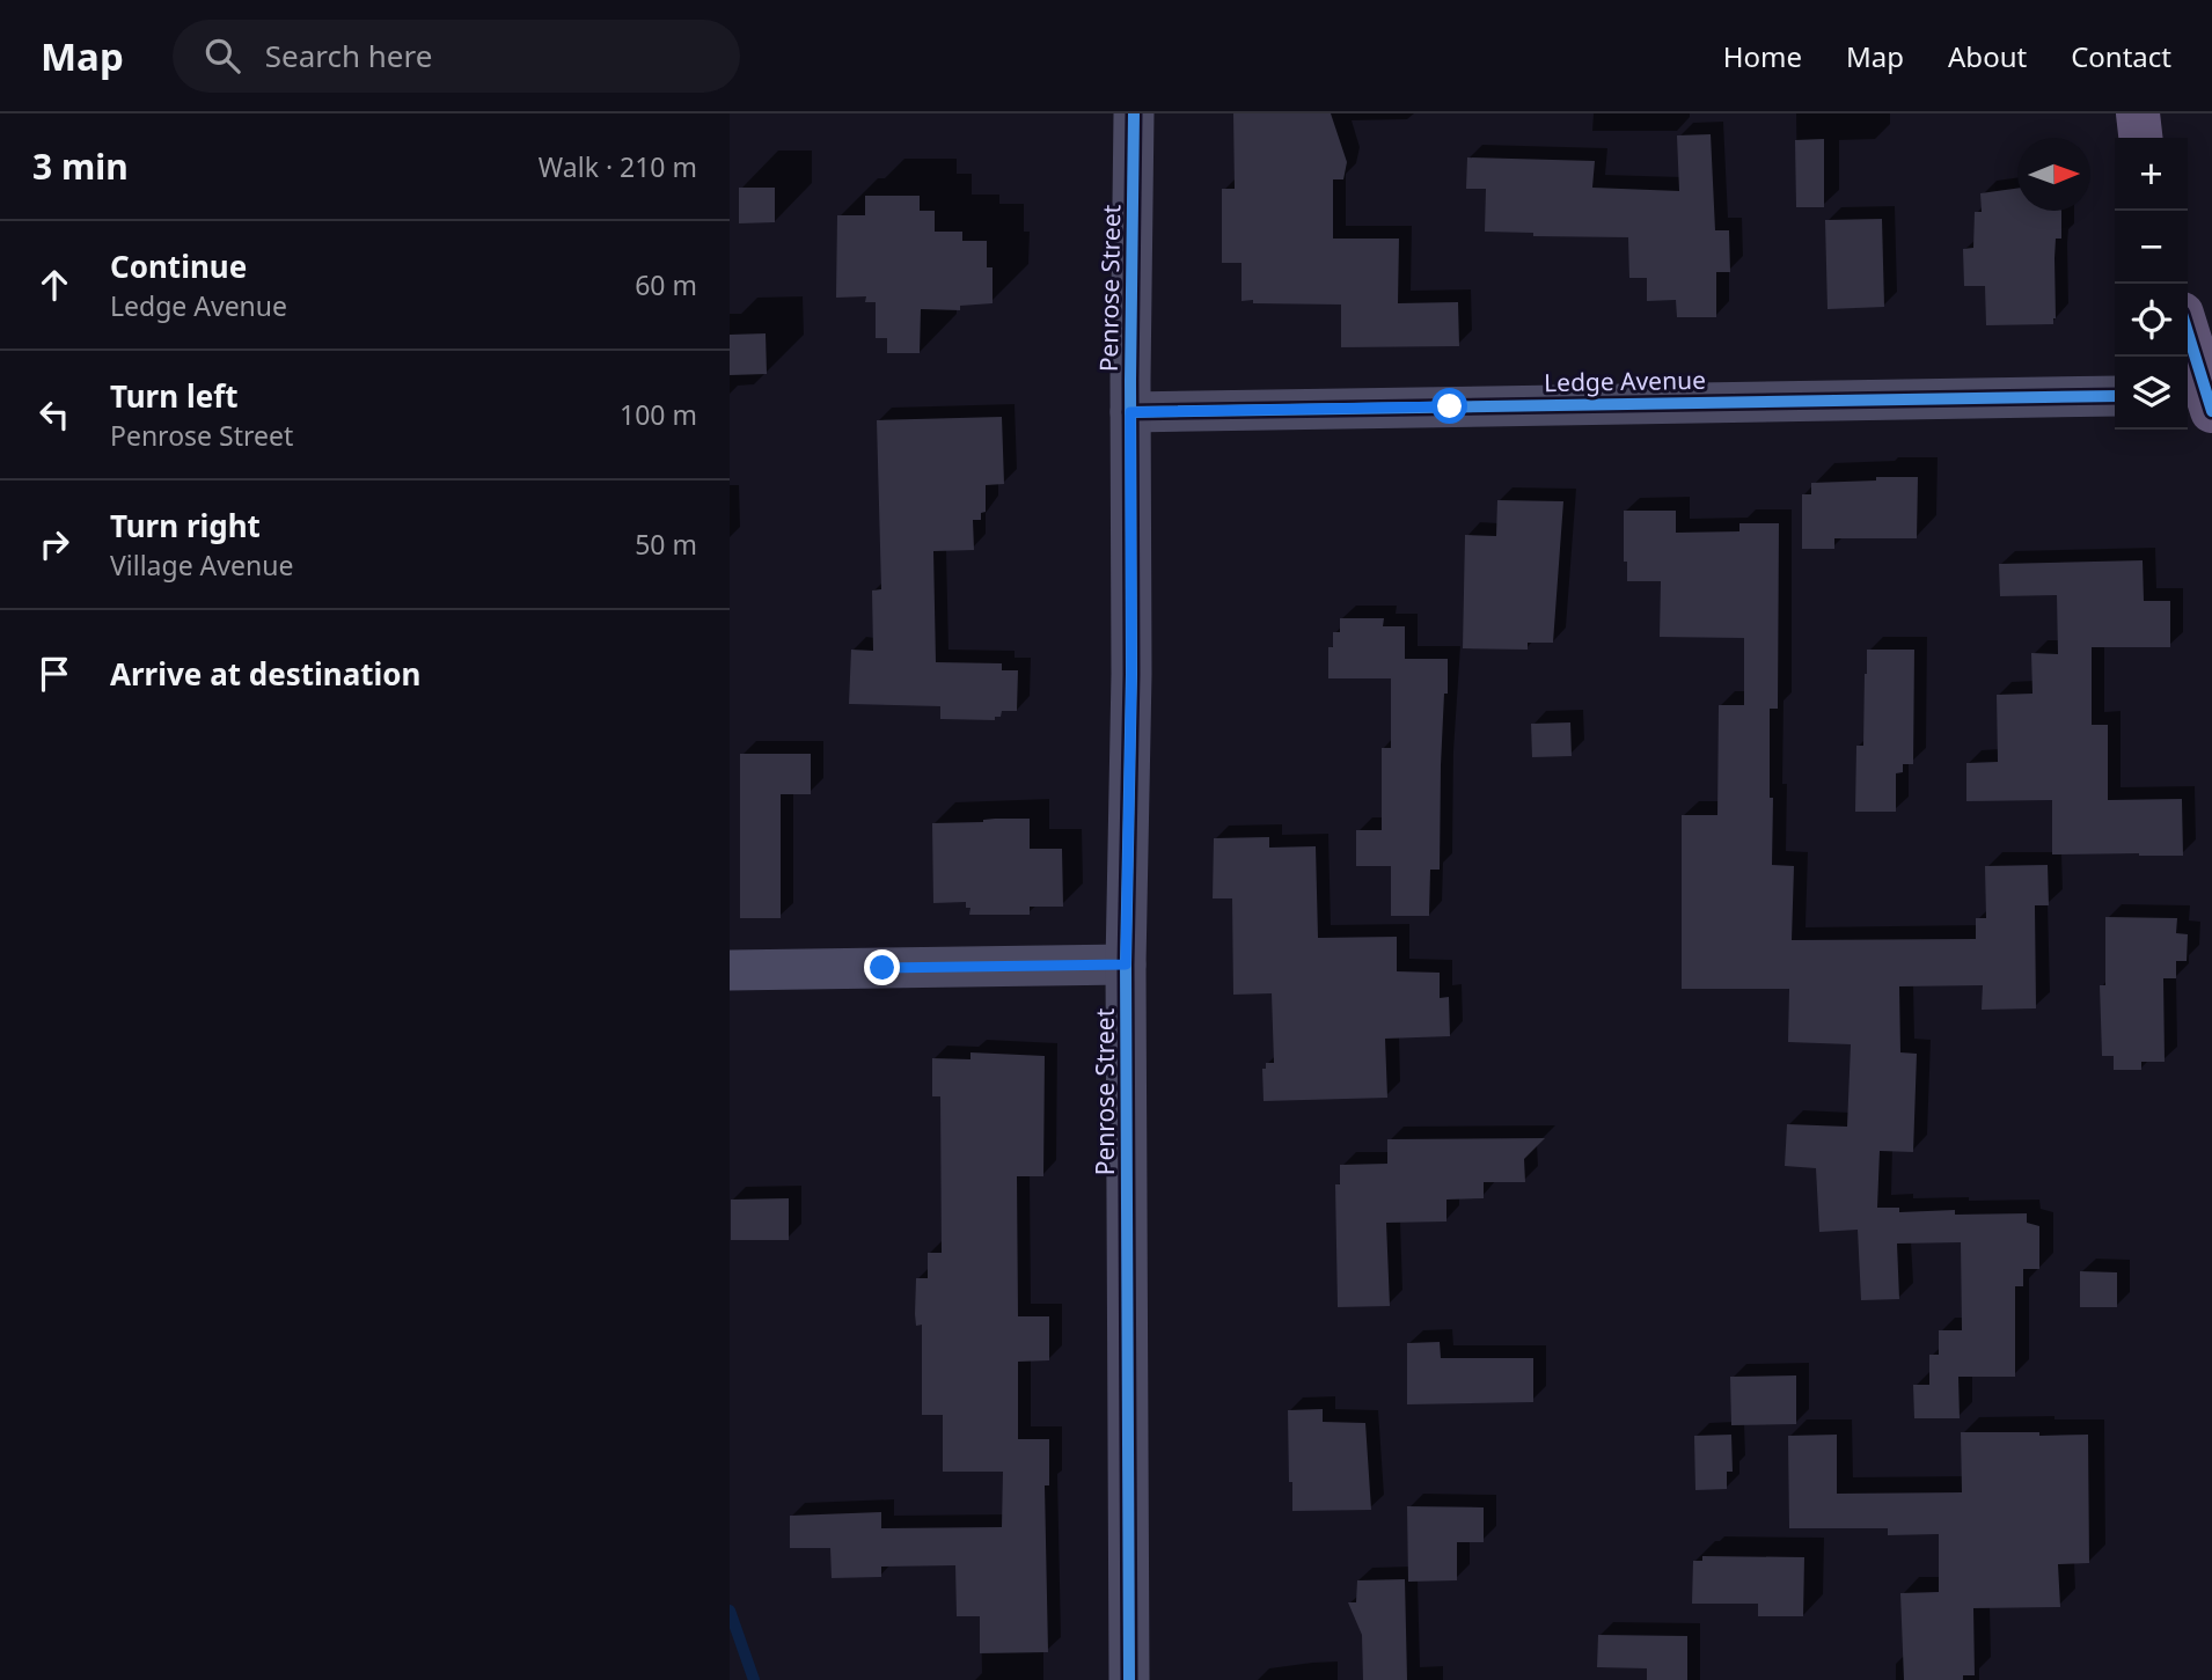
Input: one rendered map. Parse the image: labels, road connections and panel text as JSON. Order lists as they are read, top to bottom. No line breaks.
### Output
{"streets":{"street":["Penrose Street","Ledge Avenue"]},"crossings":[["Penrose Street","Ledge Avenue"]],"north":"right","page":{"header":"Map","search":"Search here","nav":["Home","Map","About","Contact"],"heading":["3 min","Walk · 210 m"],"map_buttons":["+","−"],"list":[["Continue","Ledge Avenue","60 m"],["Turn left","Penrose Street","100 m"],["Turn right","Village Avenue","50 m"],"Arrive at destination"]}}
